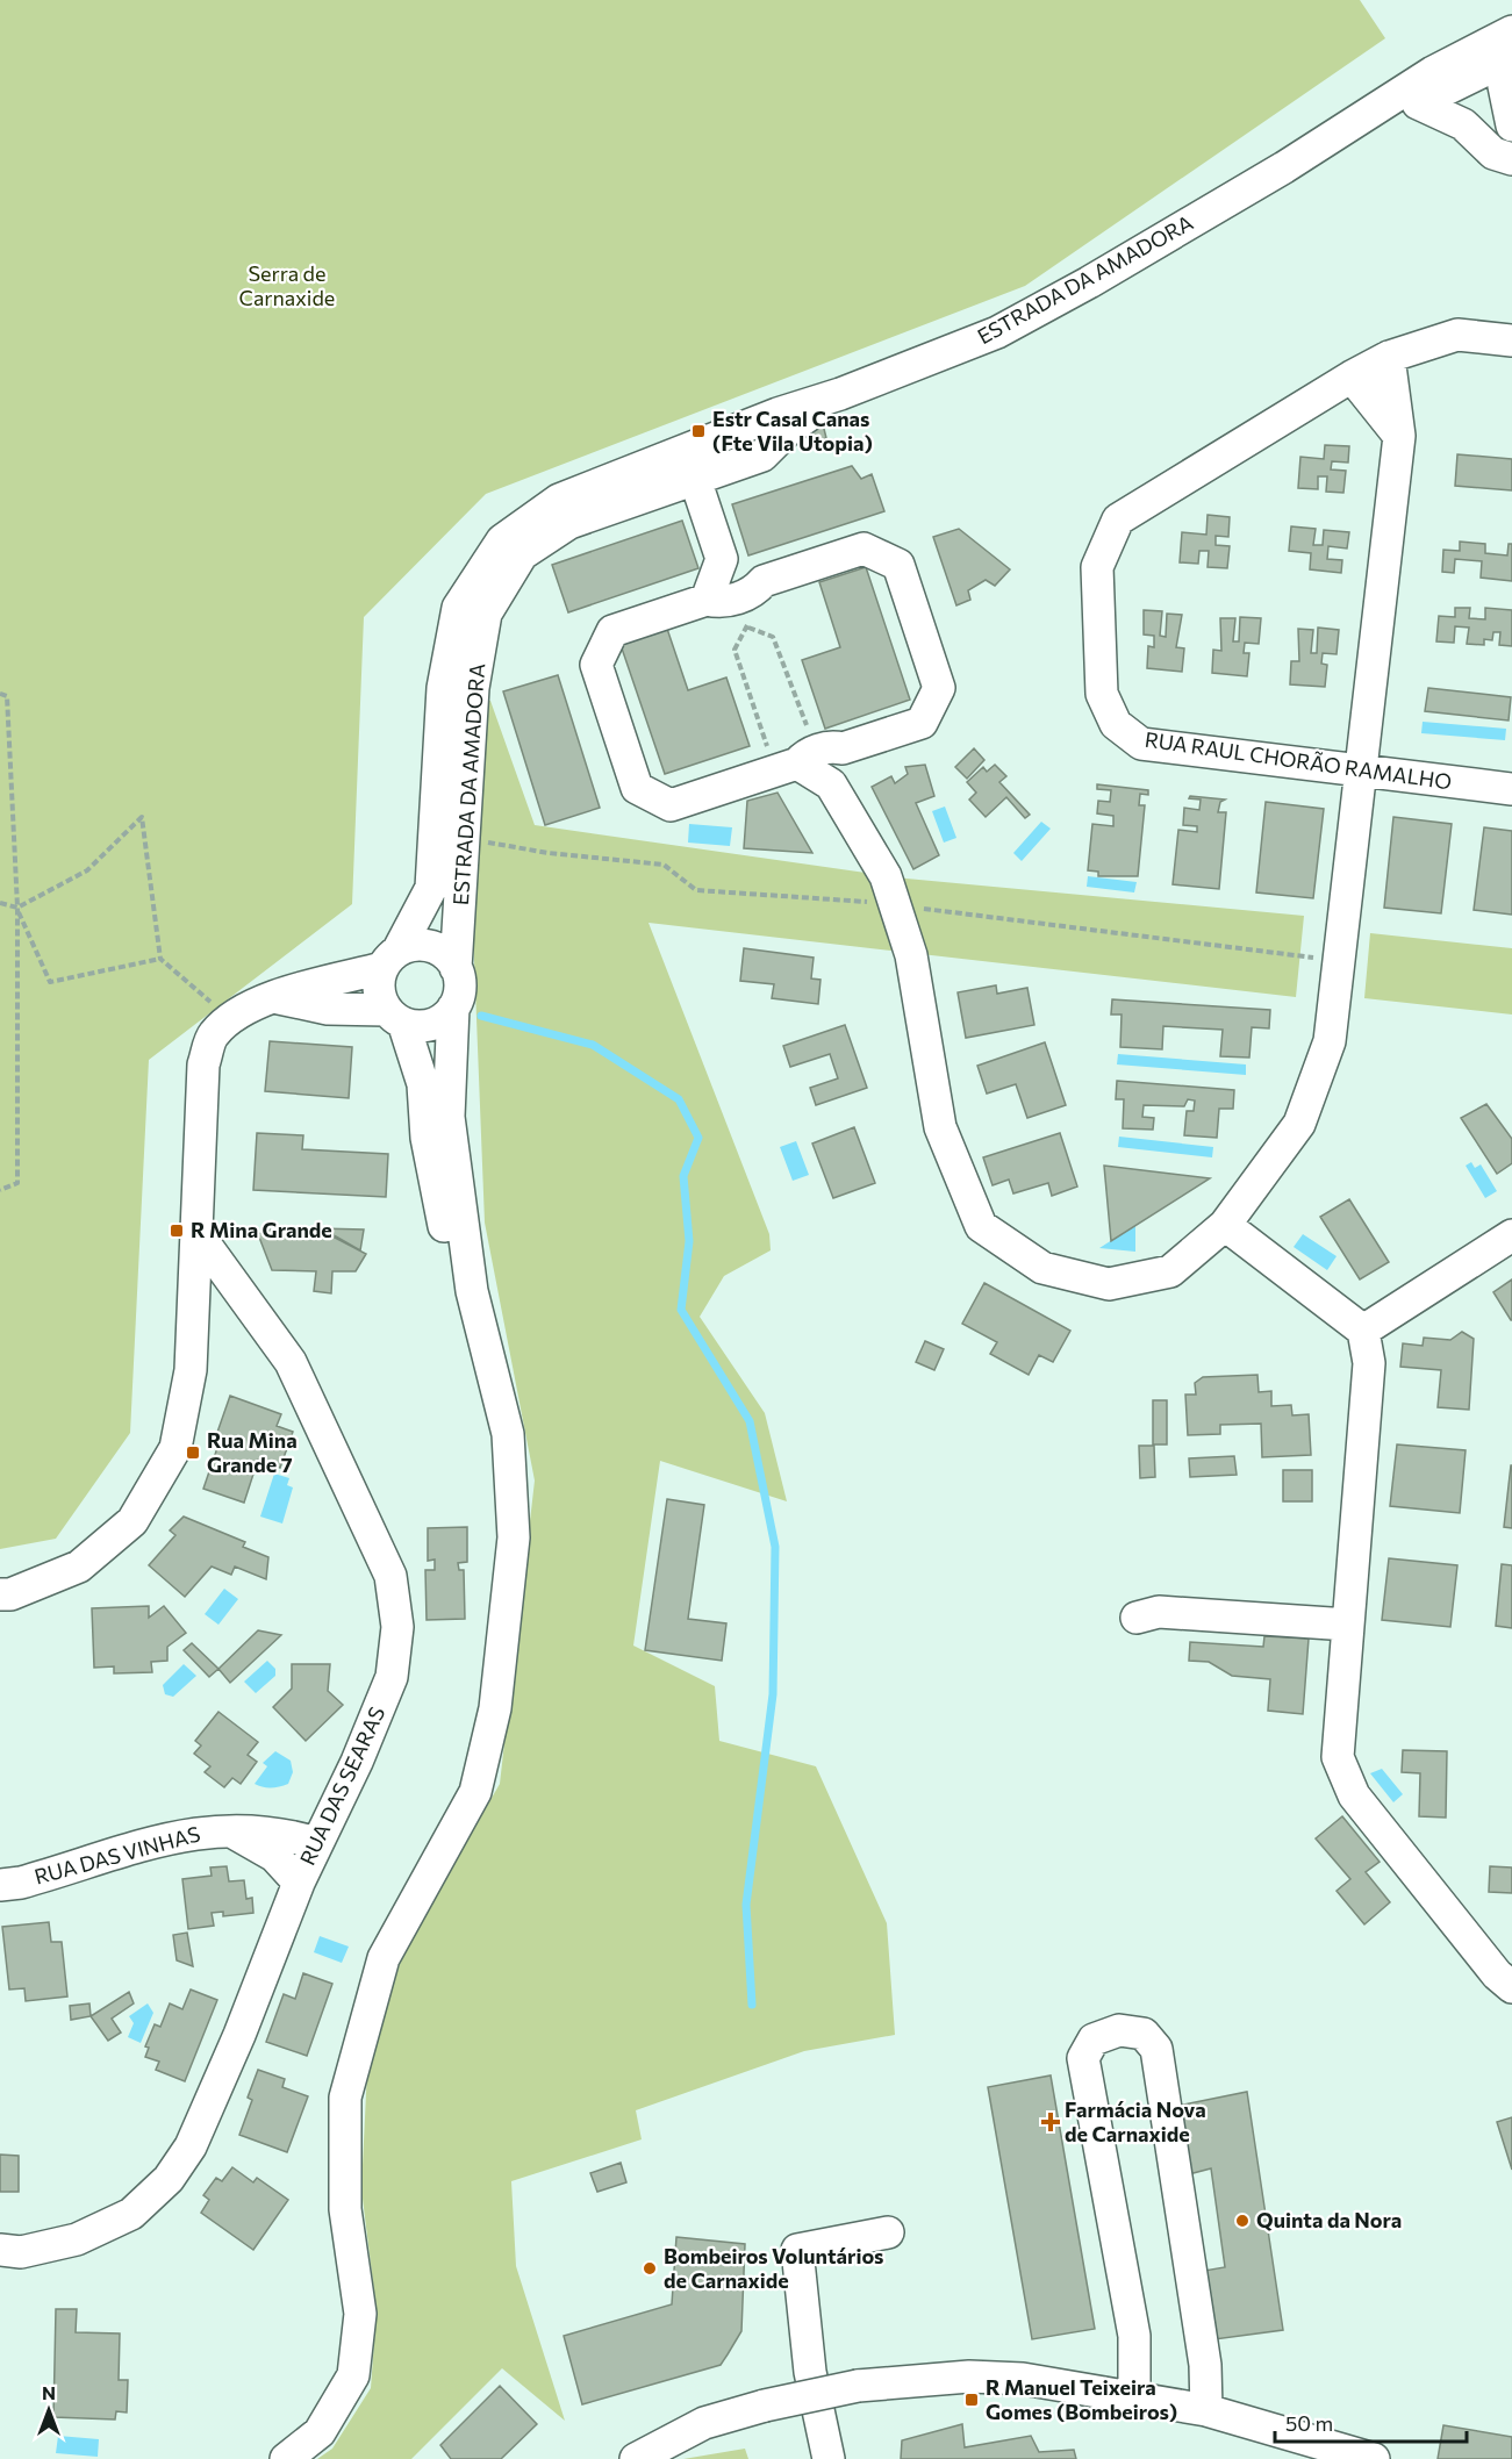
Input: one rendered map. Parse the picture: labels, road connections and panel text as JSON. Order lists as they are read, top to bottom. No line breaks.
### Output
{"streets":{"street":["ESTRADA DA AMADORA","RUA RAUL CHORÃO RAMALHO","RUA DAS SEARAS","RUA DAS VINHAS"]},"crossings":[["RUA DAS SEARAS","RUA DAS VINHAS"]],"parks":["Serra de Carnaxide"],"places":{"transit":["Estr Casal Canas (Fte Vila Utopia)","R Mina Grande","Rua Mina Grande 7","R Manuel Teixeira Gomes (Bombeiros)"],"health":["Farmácia Nova de Carnaxide"],"other":["Quinta da Nora","Bombeiros Voluntários de Carnaxide"]},"scale_bar":"50 m","north":"top"}
